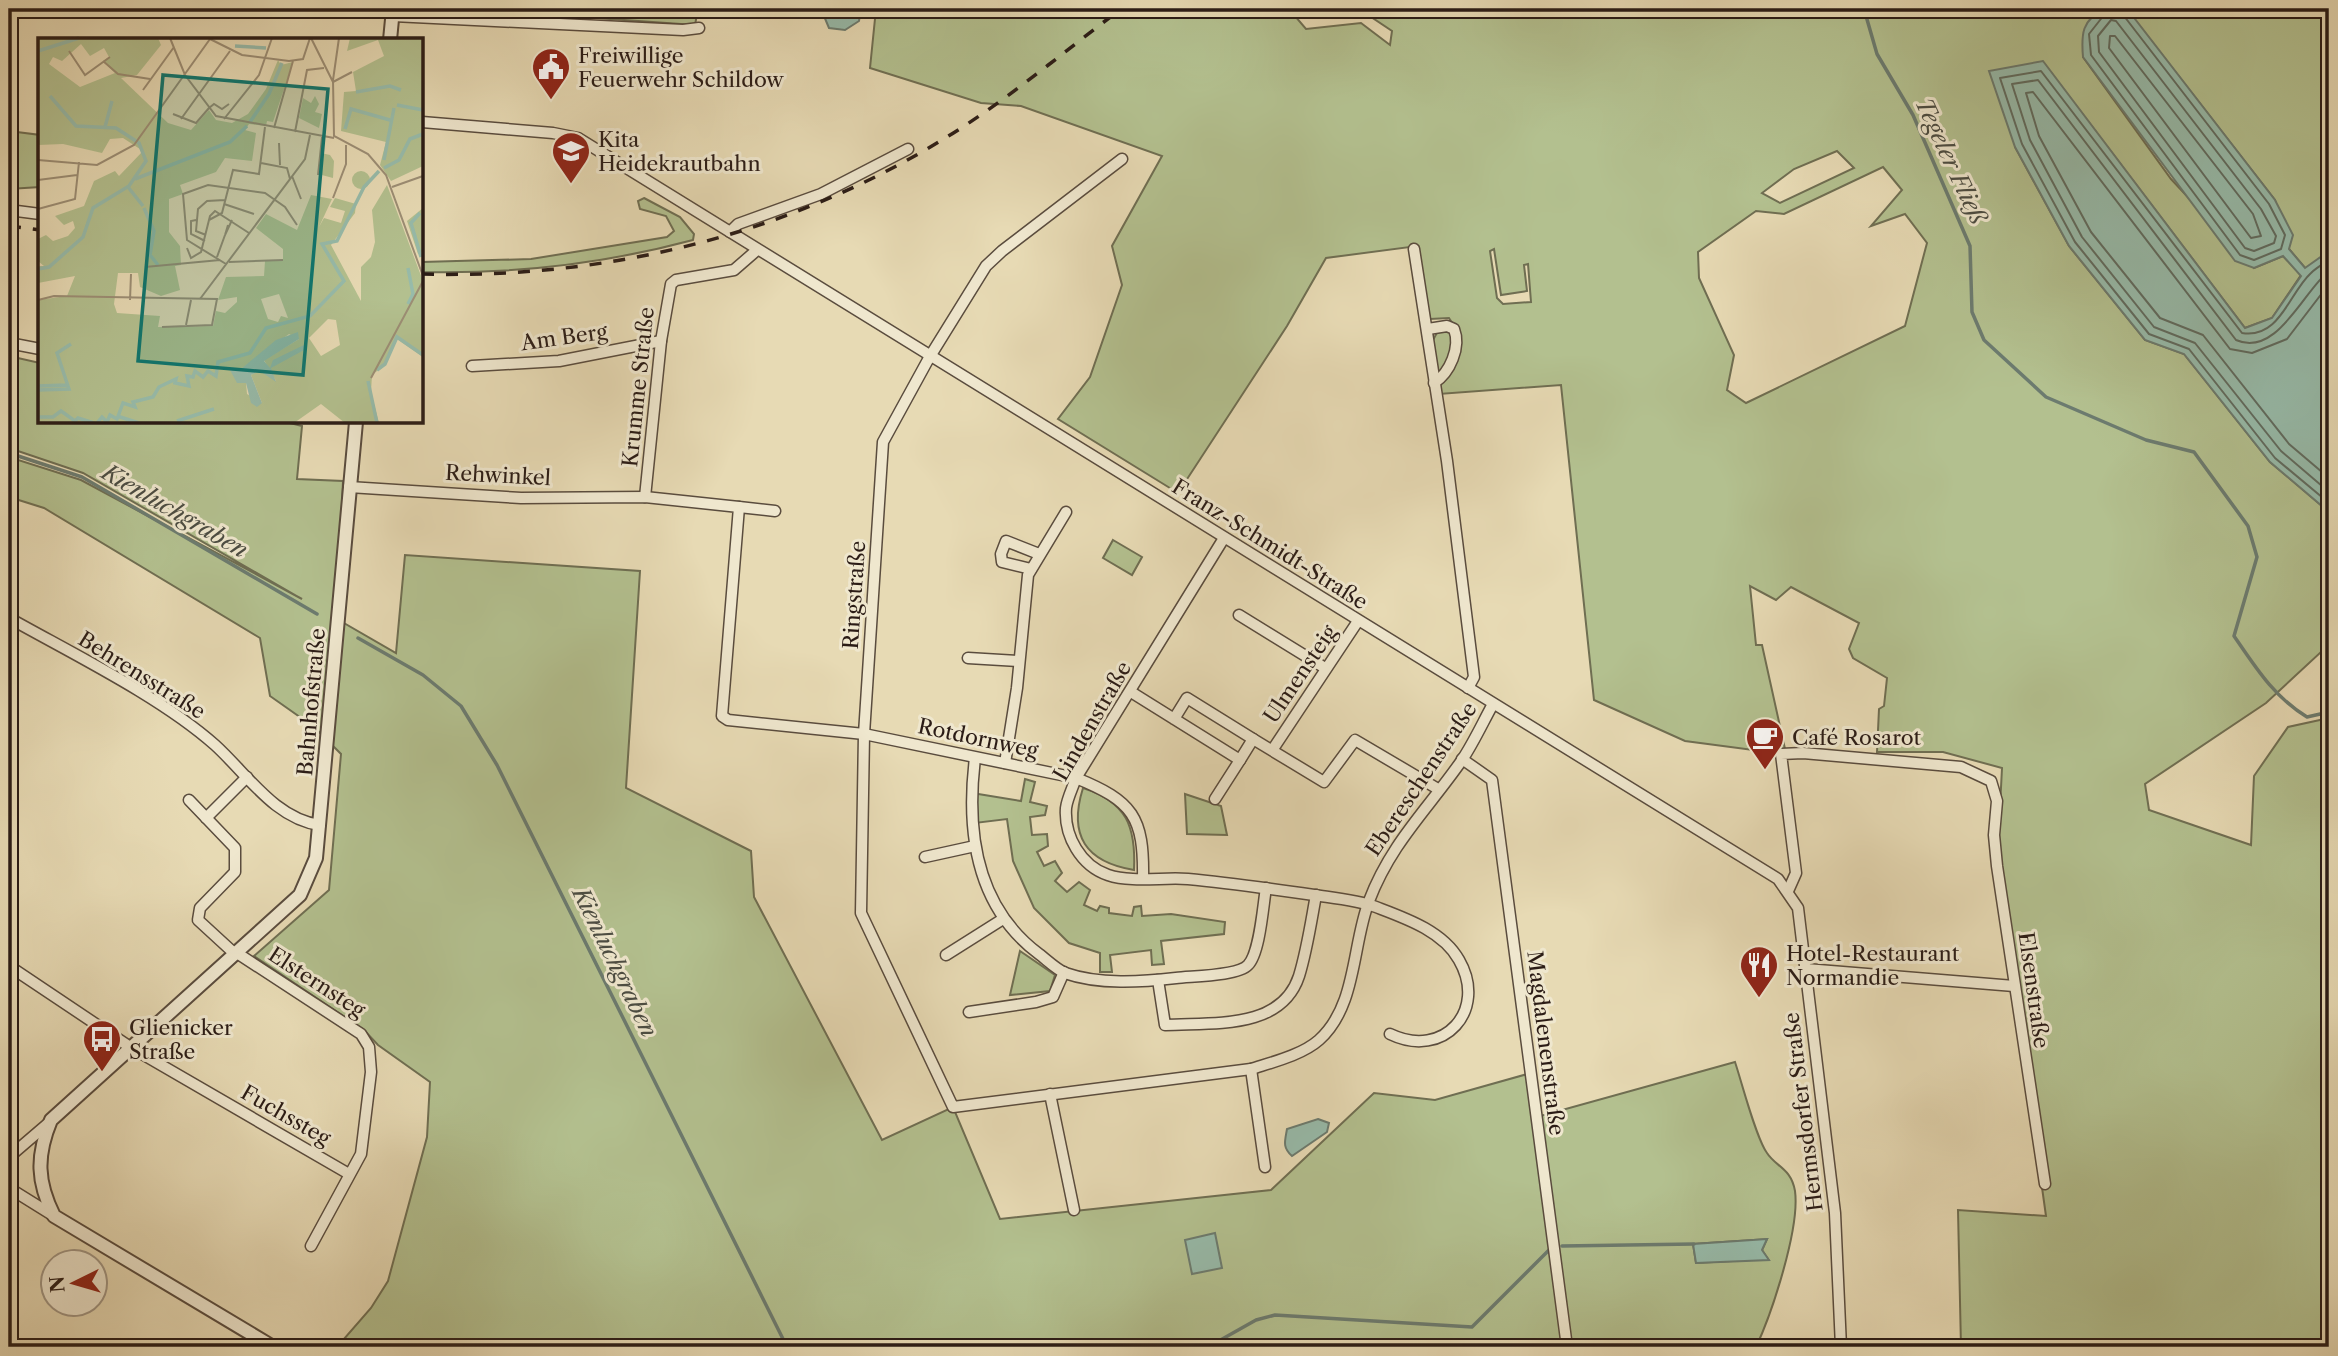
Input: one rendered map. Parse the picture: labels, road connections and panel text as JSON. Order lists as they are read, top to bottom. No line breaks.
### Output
{"streets":{"street":["Am Berg","Krumme Straße","Rehwinkel","Franz-Schmidt-Straße","Ringstraße","Ulmensteig","Behrensstraße","Bahnhofstraße","Lindenstraße","Rotdornweg","Ebereschenstraße","Elsternsteg","Elsenstraße","Magdalenenstraße","Hermsdorfer Straße","Fuchssteg"]},"crossings":[["Am Berg","Krumme Straße"],["Krumme Straße","Rehwinkel"],["Krumme Straße","Franz-Schmidt-Straße"],["Rehwinkel","Bahnhofstraße"],["Franz-Schmidt-Straße","Ringstraße"],["Franz-Schmidt-Straße","Ulmensteig"],["Franz-Schmidt-Straße","Lindenstraße"],["Franz-Schmidt-Straße","Ebereschenstraße"],["Franz-Schmidt-Straße","Elsenstraße"],["Franz-Schmidt-Straße","Hermsdorfer Straße"],["Ringstraße","Rotdornweg"],["Ringstraße","Ebereschenstraße"],["Behrensstraße","Bahnhofstraße"],["Bahnhofstraße","Elsternsteg"],["Bahnhofstraße","Fuchssteg"],["Lindenstraße","Rotdornweg"],["Lindenstraße","Ebereschenstraße"],["Ebereschenstraße","Magdalenenstraße"],["Elsternsteg","Fuchssteg"],["Elsenstraße","Hermsdorfer Straße"]],"water":["Tegeler Fließ","Kienluchgraben"],"places":{"public building":["Freiwillige Feuerwehr Schildow"],"school or university":["Kita Heidekrautbahn"],"cafe":["Café Rosarot"],"restaurant":["Hotel-Restaurant Normandie"],"bus stop":["Glienicker Straße"]},"north":"left"}
